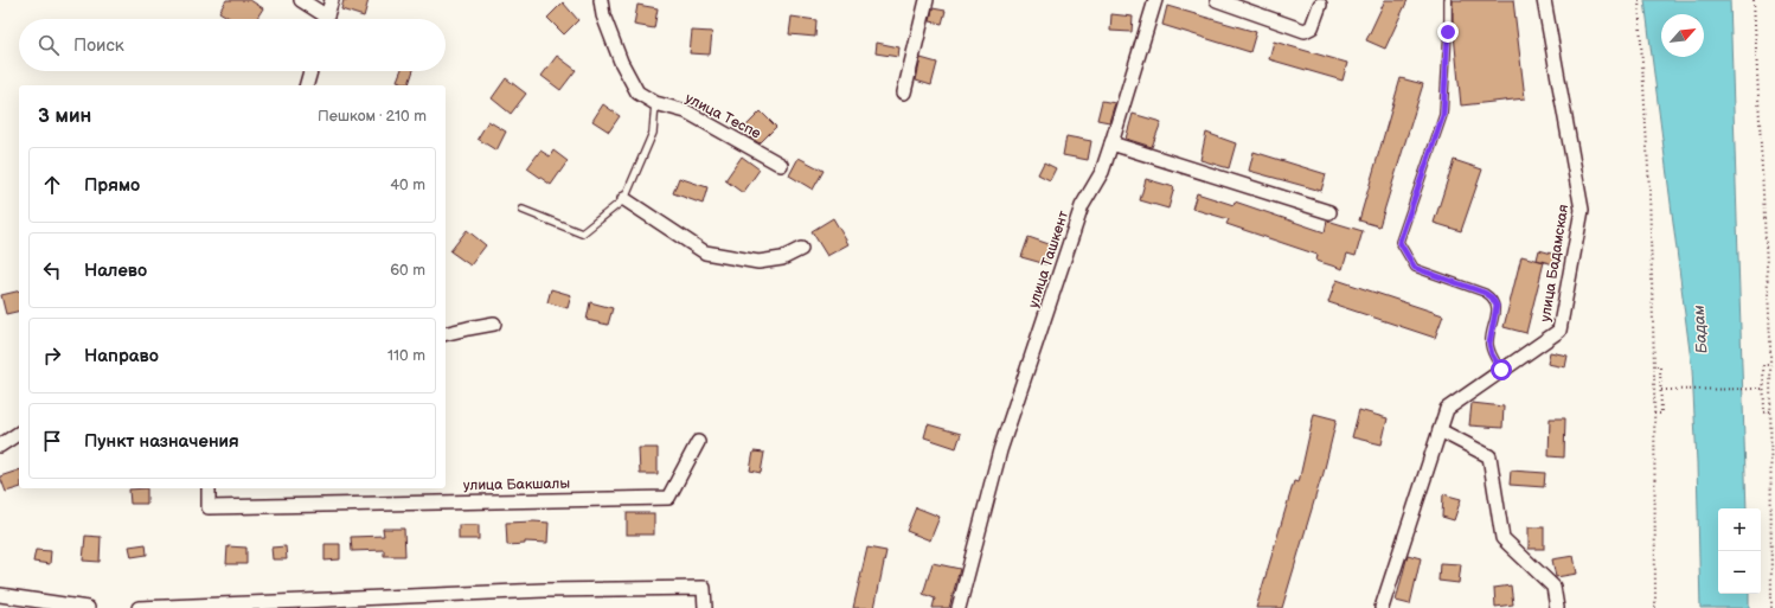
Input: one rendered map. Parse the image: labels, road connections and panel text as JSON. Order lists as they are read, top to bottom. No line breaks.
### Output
{"streets":{"street":["улица Теспе","улица Ташкент","улица Бадамская","улица Бакшалы"]},"water":["Бадам"],"north":"top right","page":{"search":"Поиск","heading":["3 мин","Пешком · 210 m"],"list":[["Прямо","40 m"],["Налево","60 m"],["Направо","110 m"],"Пункт назначения"],"map_buttons":["+","−"]}}
